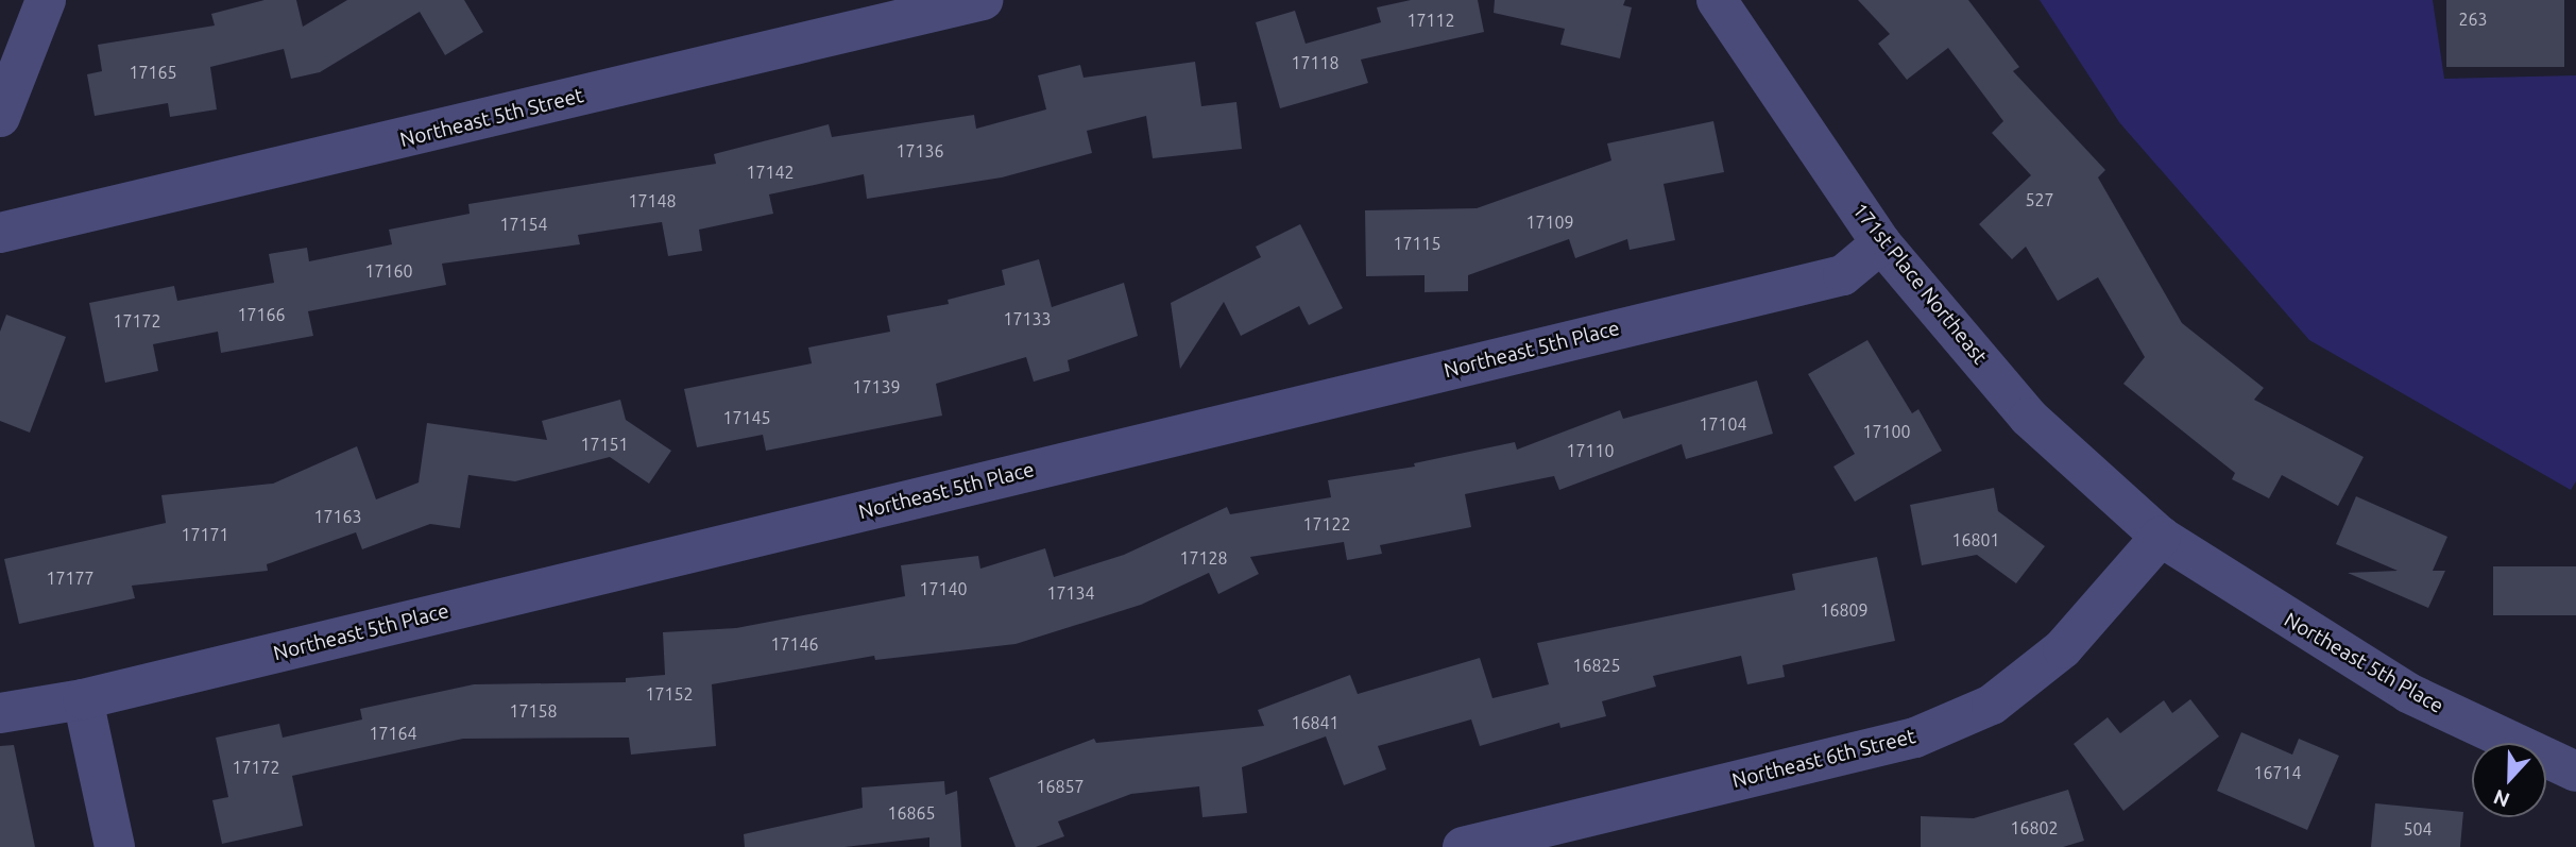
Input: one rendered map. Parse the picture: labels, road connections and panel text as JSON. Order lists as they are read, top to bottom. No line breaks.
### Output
{"streets":{"street":["Northeast 5th Street","171st Place Northeast","Northeast 5th Place","Northeast 6th Street"]},"crossings":[["171st Place Northeast","Northeast 5th Place"],["171st Place Northeast","Northeast 6th Street"],["Northeast 5th Place","Northeast 6th Street"]],"house_numbers":["263","17112","17118","17165","17136","17142","527","17148","17109","17154","17115","17160","17166","17133","17172","17139","17145","17104","17100","17151","17110","17163","17122","17171","16801","17128","17177","17140","17134","16809","17146","16825","17152","17158","16841","17164","17172","16714","16857","16865","16802","504"],"north":"bottom"}
